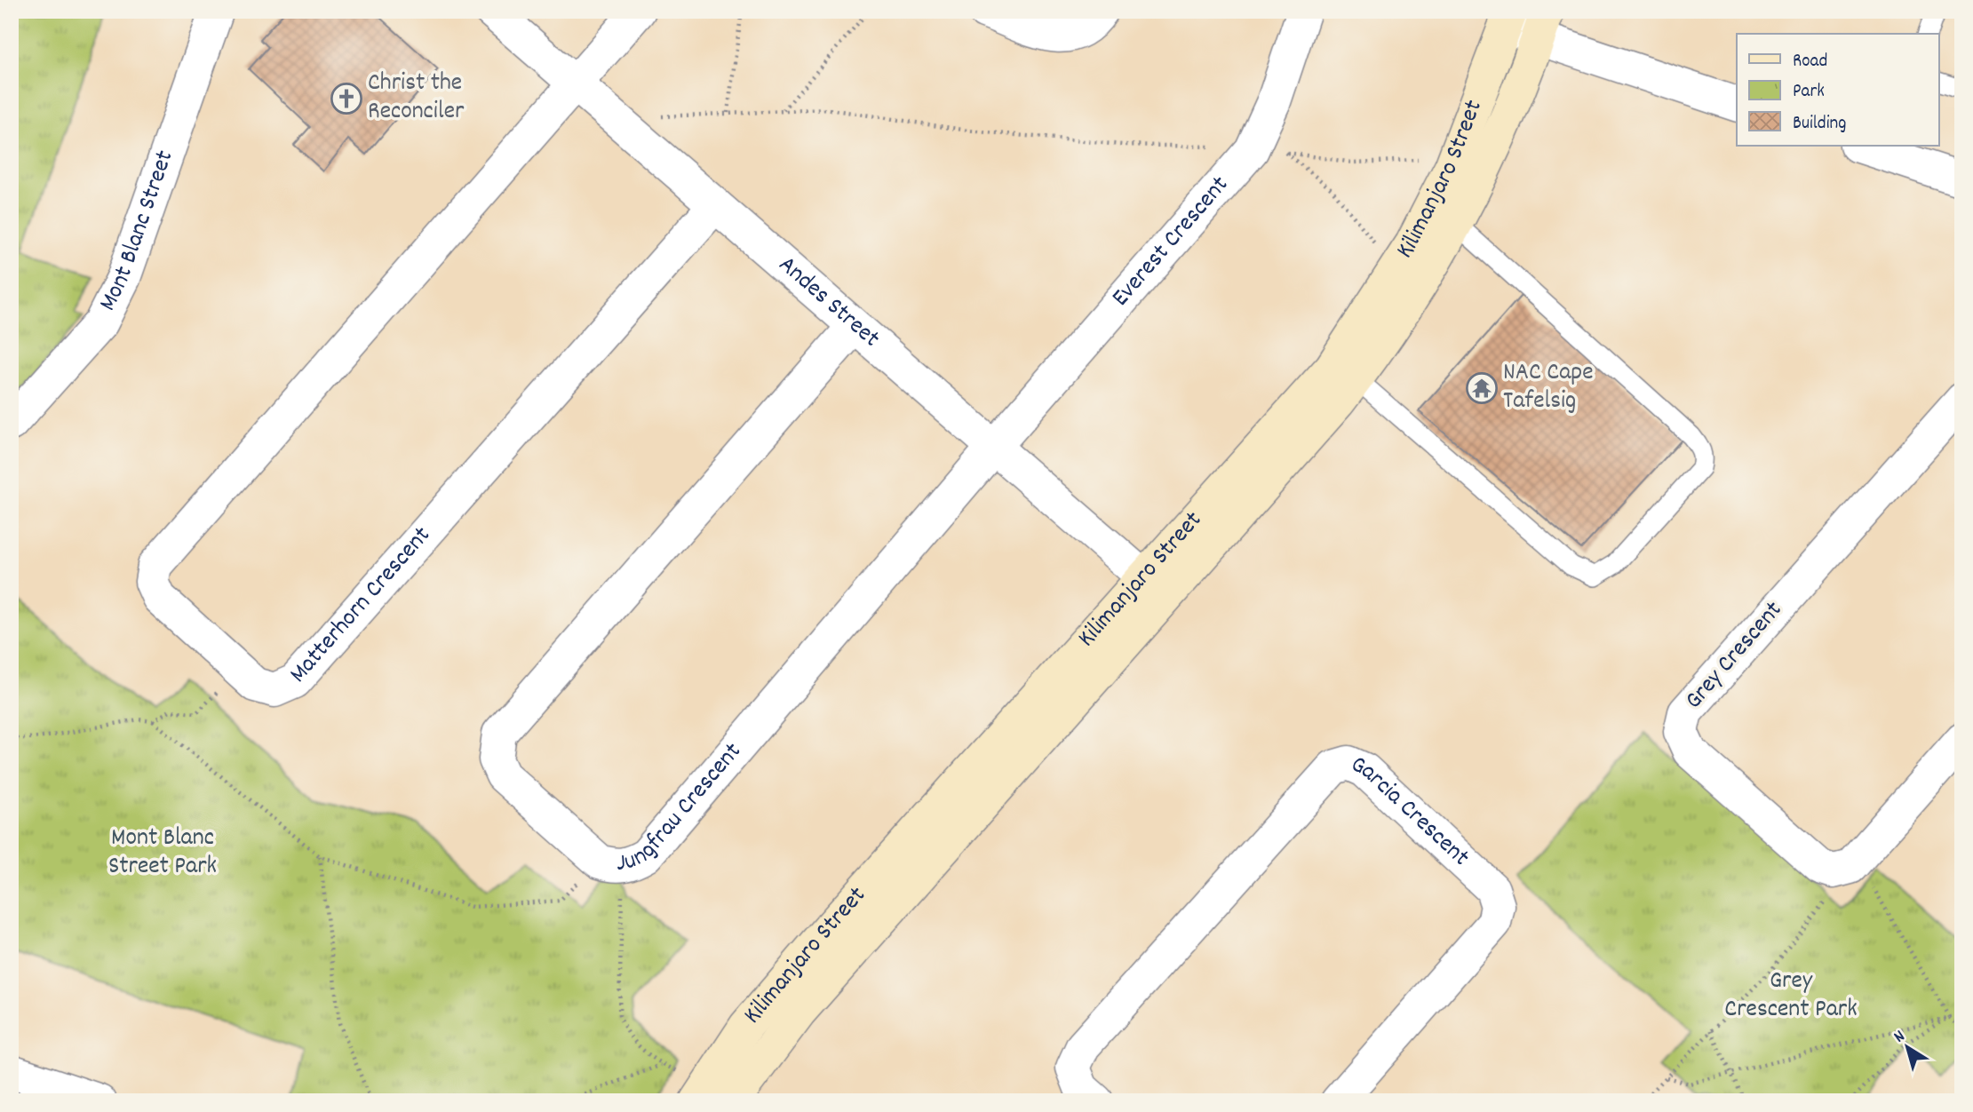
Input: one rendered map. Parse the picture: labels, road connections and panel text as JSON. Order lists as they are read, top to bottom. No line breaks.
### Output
{"streets":{"street":["Kilimanjaro Street","Mont Blanc Street","Everest Crescent","Andes Street","Matterhorn Crescent","Grey Crescent","Jungfrau Crescent","Garcia Crescent"]},"crossings":[["Kilimanjaro Street","Andes Street"],["Everest Crescent","Andes Street"],["Everest Crescent","Jungfrau Crescent"],["Andes Street","Matterhorn Crescent"],["Andes Street","Jungfrau Crescent"]],"parks":["Mont Blanc Street Park","Grey Crescent Park"],"places":{"church":["Christ the Reconciler"],"temple":["NAC Cape Tafelsig"]},"legend":["Road","Park","Building"],"north":"top left"}
